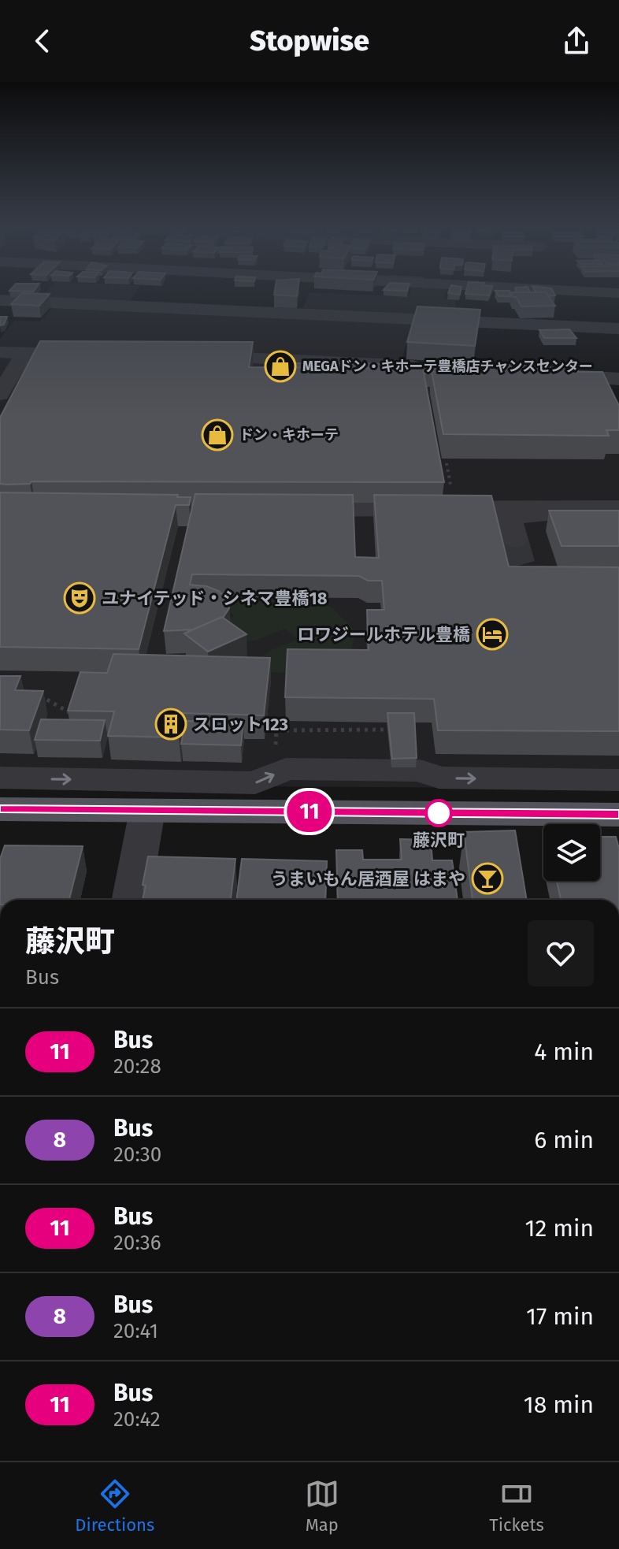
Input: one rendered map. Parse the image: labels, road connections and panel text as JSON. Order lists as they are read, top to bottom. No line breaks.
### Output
{"places":{"shop":["MEGAドン・キホーテ豊橋店チャンスセンター","ドン・キホーテ"],"theatre":["ユナイテッド・シネマ豊橋18"],"hotel":["ロワジールホテル豊橋"],"building":["スロット123"],"other":["藤沢町"],"bar":["うまいもん居酒屋 はまや"]},"lines":["bus line 11"],"page":{"header":"Stopwise","on_map":"11","heading":["藤沢町","Bus"],"list":[{"mark":"11","name":"Bus","note":"20:28","value":"4 min"},{"mark":"8","name":"Bus","note":"20:30","value":"6 min"},{"mark":"11","name":"Bus","note":"20:36","value":"12 min"},{"mark":"8","name":"Bus","note":"20:41","value":"17 min"},{"mark":"11","name":"Bus","note":"20:42","value":"18 min"}],"tabs":["Directions","Map","Tickets"]}}
